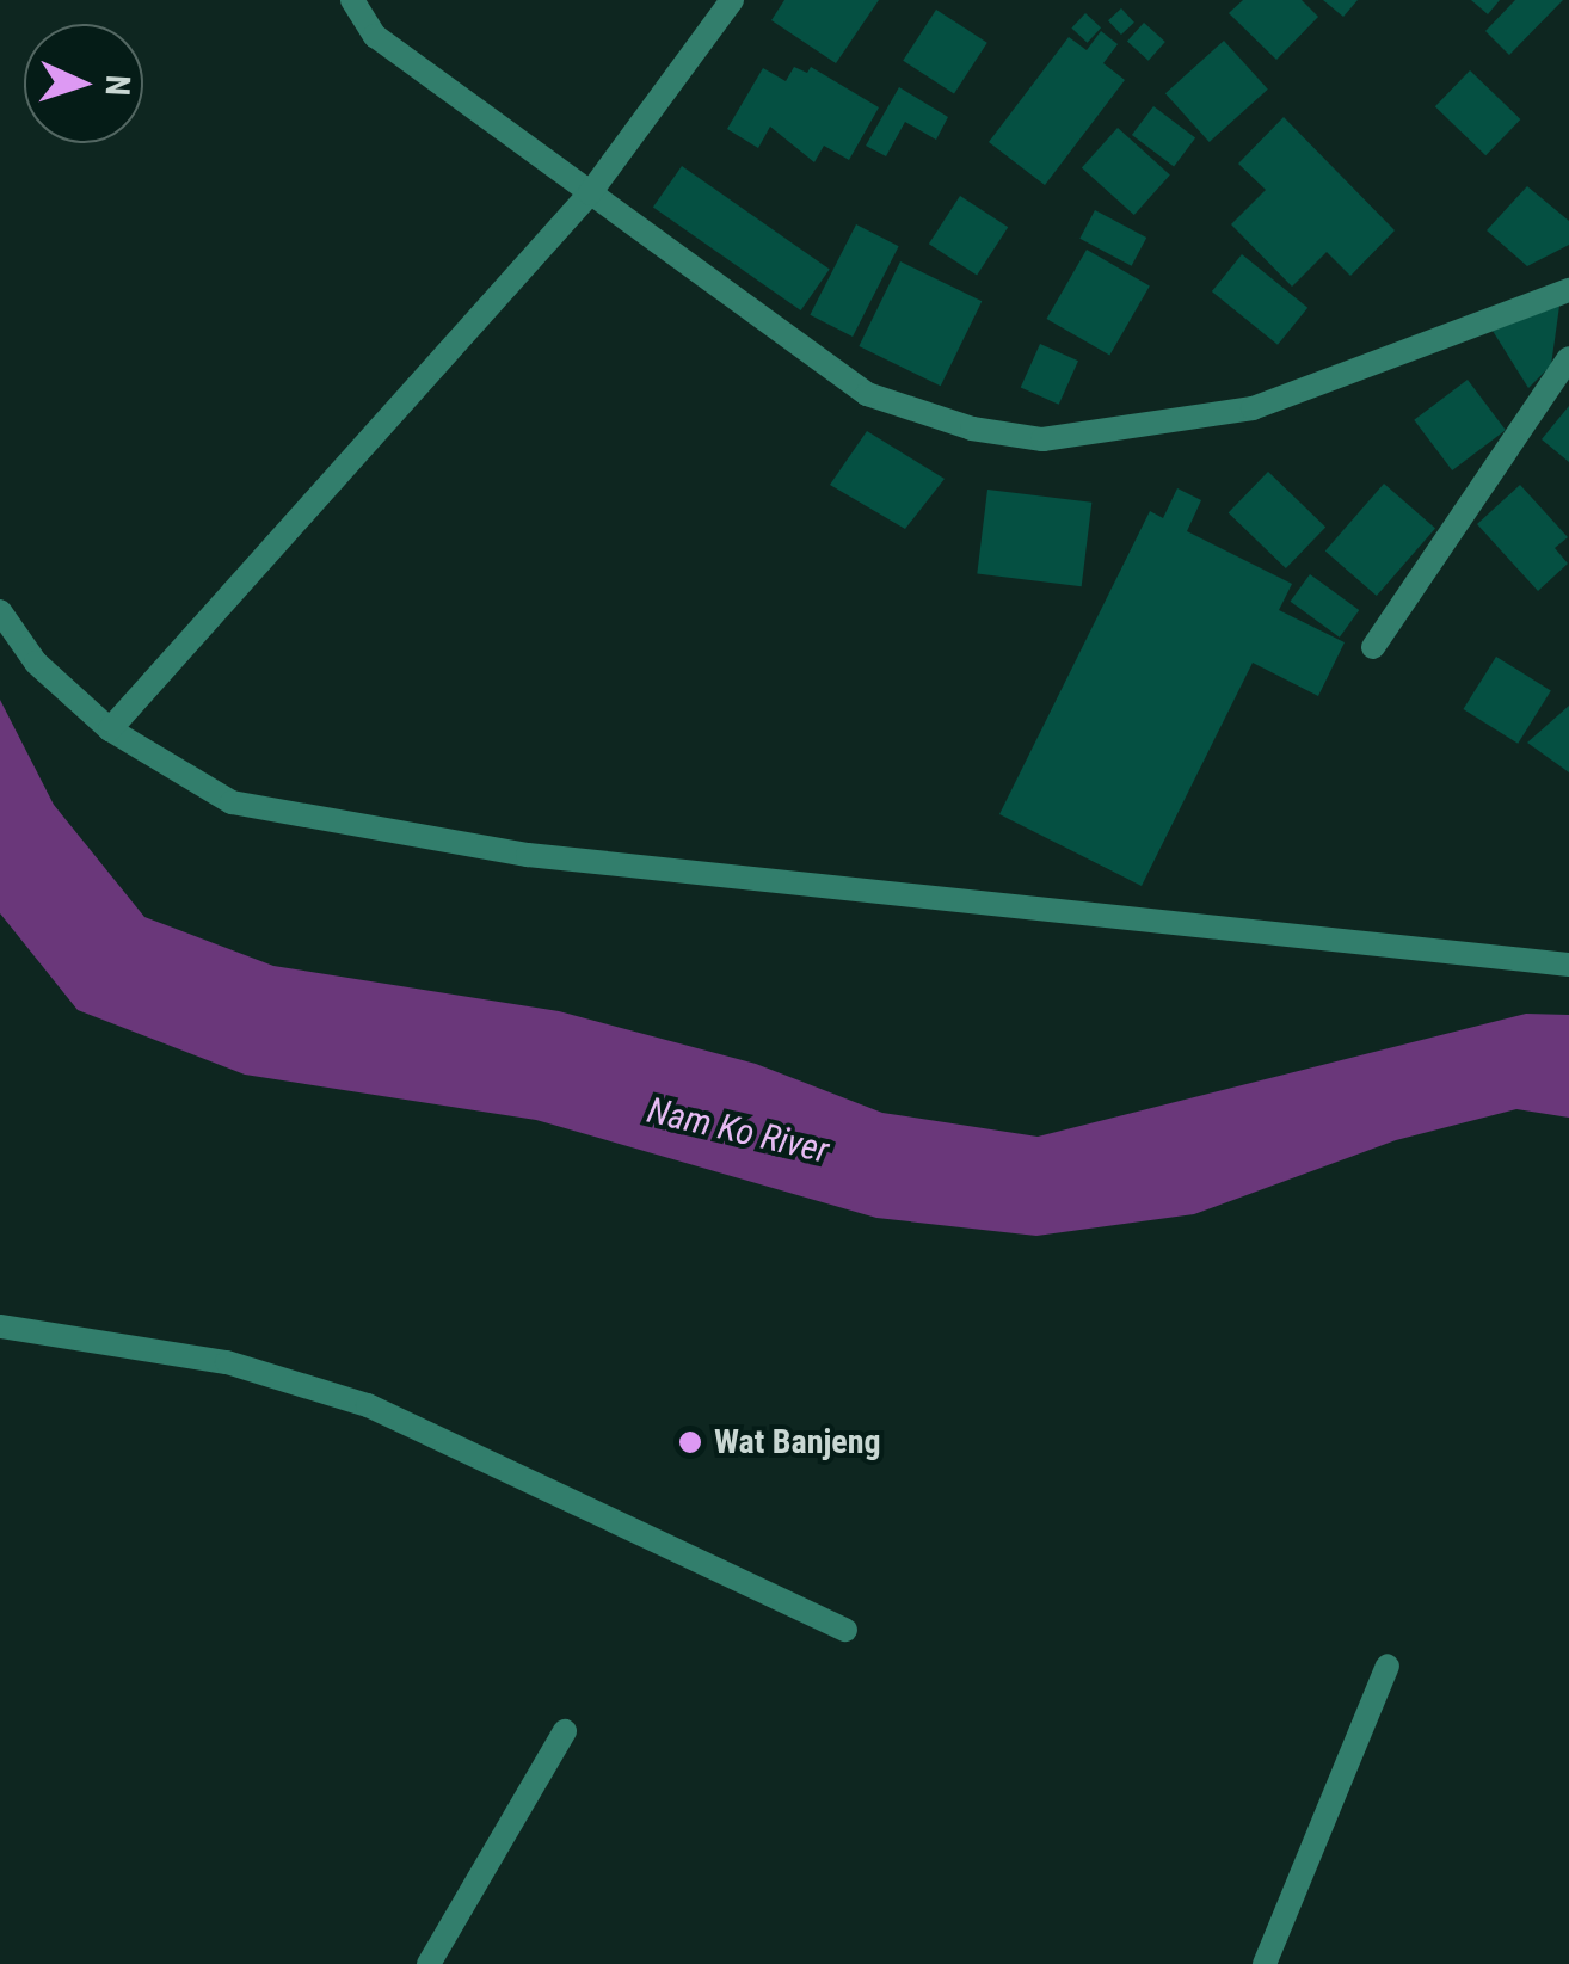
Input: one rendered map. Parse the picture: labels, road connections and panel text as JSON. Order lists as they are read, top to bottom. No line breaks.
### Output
{"water":["Nam Ko River"],"places":["Wat Banjeng"],"north":"right"}
